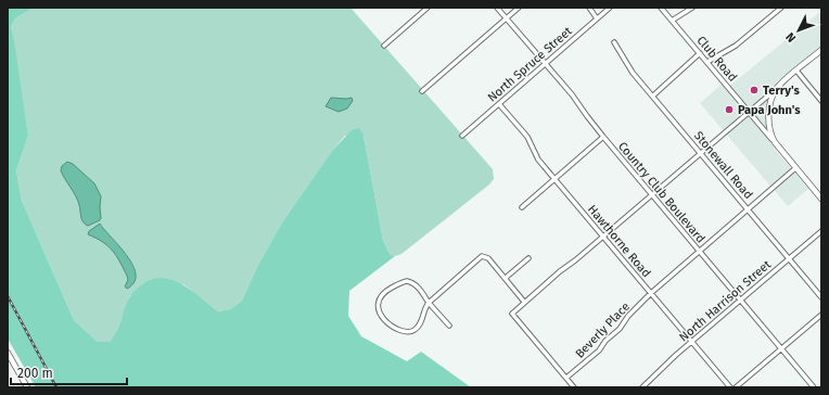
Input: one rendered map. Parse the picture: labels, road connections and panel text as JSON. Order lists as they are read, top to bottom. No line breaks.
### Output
{"streets":{"street":["Club Road","North Spruce Street","Stonewall Road","Country Club Boulevard","Hawthorne Road","North Harrison Street","Beverly Place"]},"crossings":[["North Spruce Street","Country Club Boulevard"],["North Spruce Street","Hawthorne Road"],["Stonewall Road","North Harrison Street"],["Stonewall Road","Beverly Place"],["Country Club Boulevard","North Harrison Street"],["Country Club Boulevard","Beverly Place"],["Hawthorne Road","North Harrison Street"],["Hawthorne Road","Beverly Place"]],"places":["Terry's","Papa John's"],"scale_bar":"200 m","north":"bottom left"}
